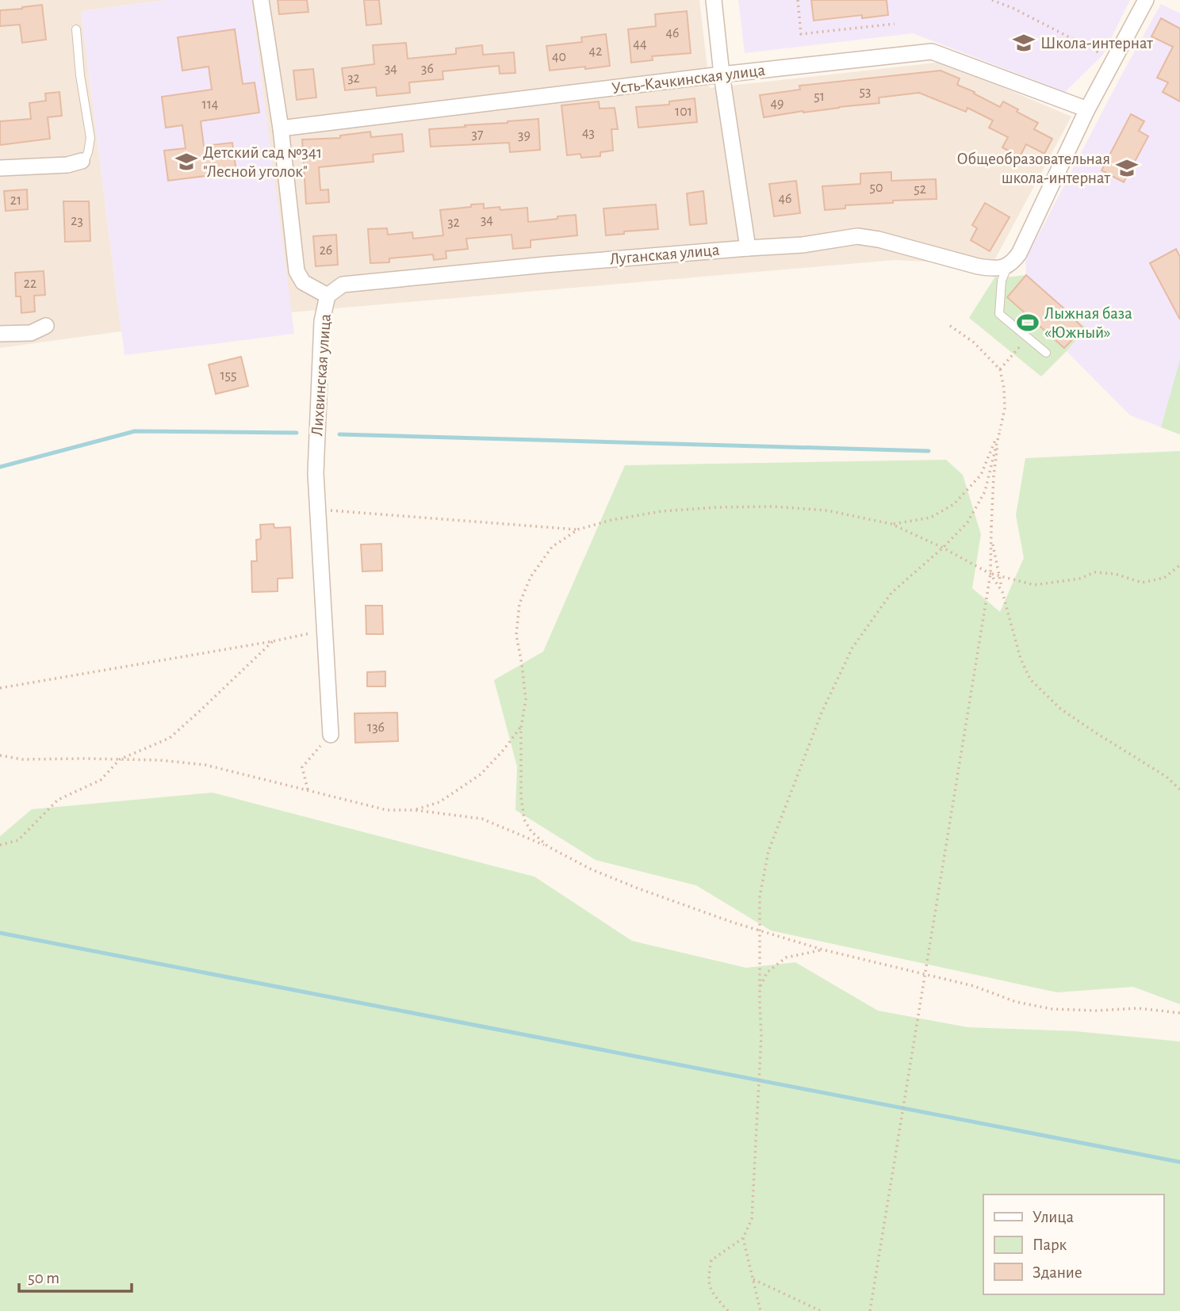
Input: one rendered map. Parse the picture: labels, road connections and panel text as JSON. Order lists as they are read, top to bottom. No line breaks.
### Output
{"streets":{"street":["Усть-Качкинская улица","Луганская улица","Лихвинская улица"]},"crossings":[["Усть-Качкинская улица","Лихвинская улица"],["Луганская улица","Лихвинская улица"]],"places":{"school or university":["Школа-интернат","Детский сад №341 \"Лесной уголок\"","Общеобразовательная школа-интернат"],"sports":["Лыжная база «Южный»"]},"house_numbers":["46","44","42","40","34","36","32","53","51","49","114","101","43","37","39","50","52","46","21","34","23","32","26","22","155","136"],"legend":["Улица","Парк","Здание"],"scale_bar":"50 m"}
